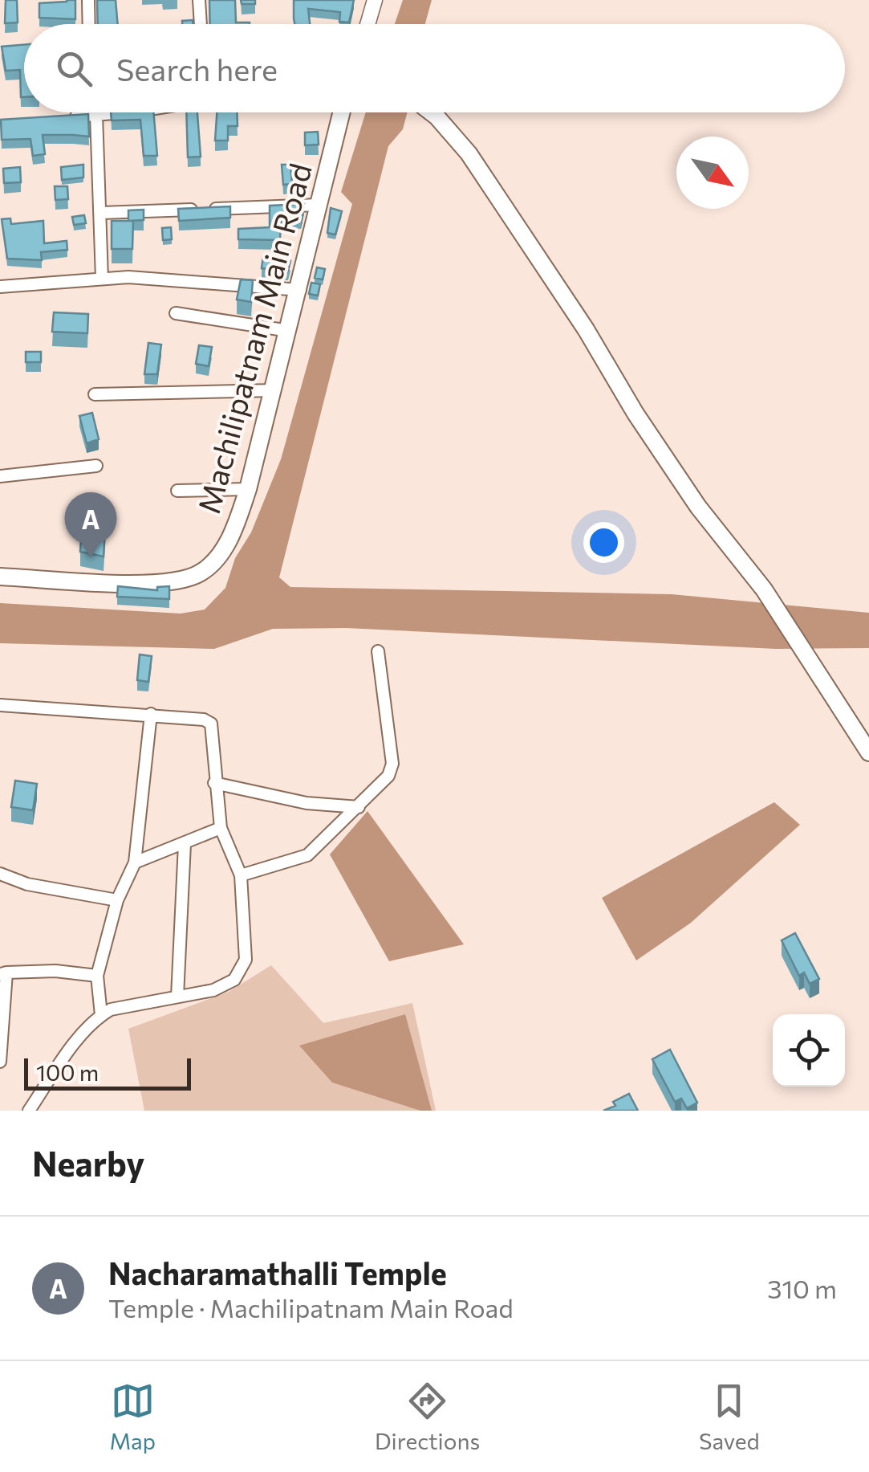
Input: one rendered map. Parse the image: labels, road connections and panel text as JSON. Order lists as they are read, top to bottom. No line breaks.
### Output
{"streets":{"main road":["Machilipatnam Main Road"]},"scale_bar":"100 m","north":"bottom right","page":{"search":"Search here","pins":"A","scale":"100 m","heading":"Nearby","list":[{"mark":"A","name":"Nacharamathalli Temple","note":"Temple · Machilipatnam Main Road","value":"310 m"}],"nav":["Map","Directions","Saved"]}}
